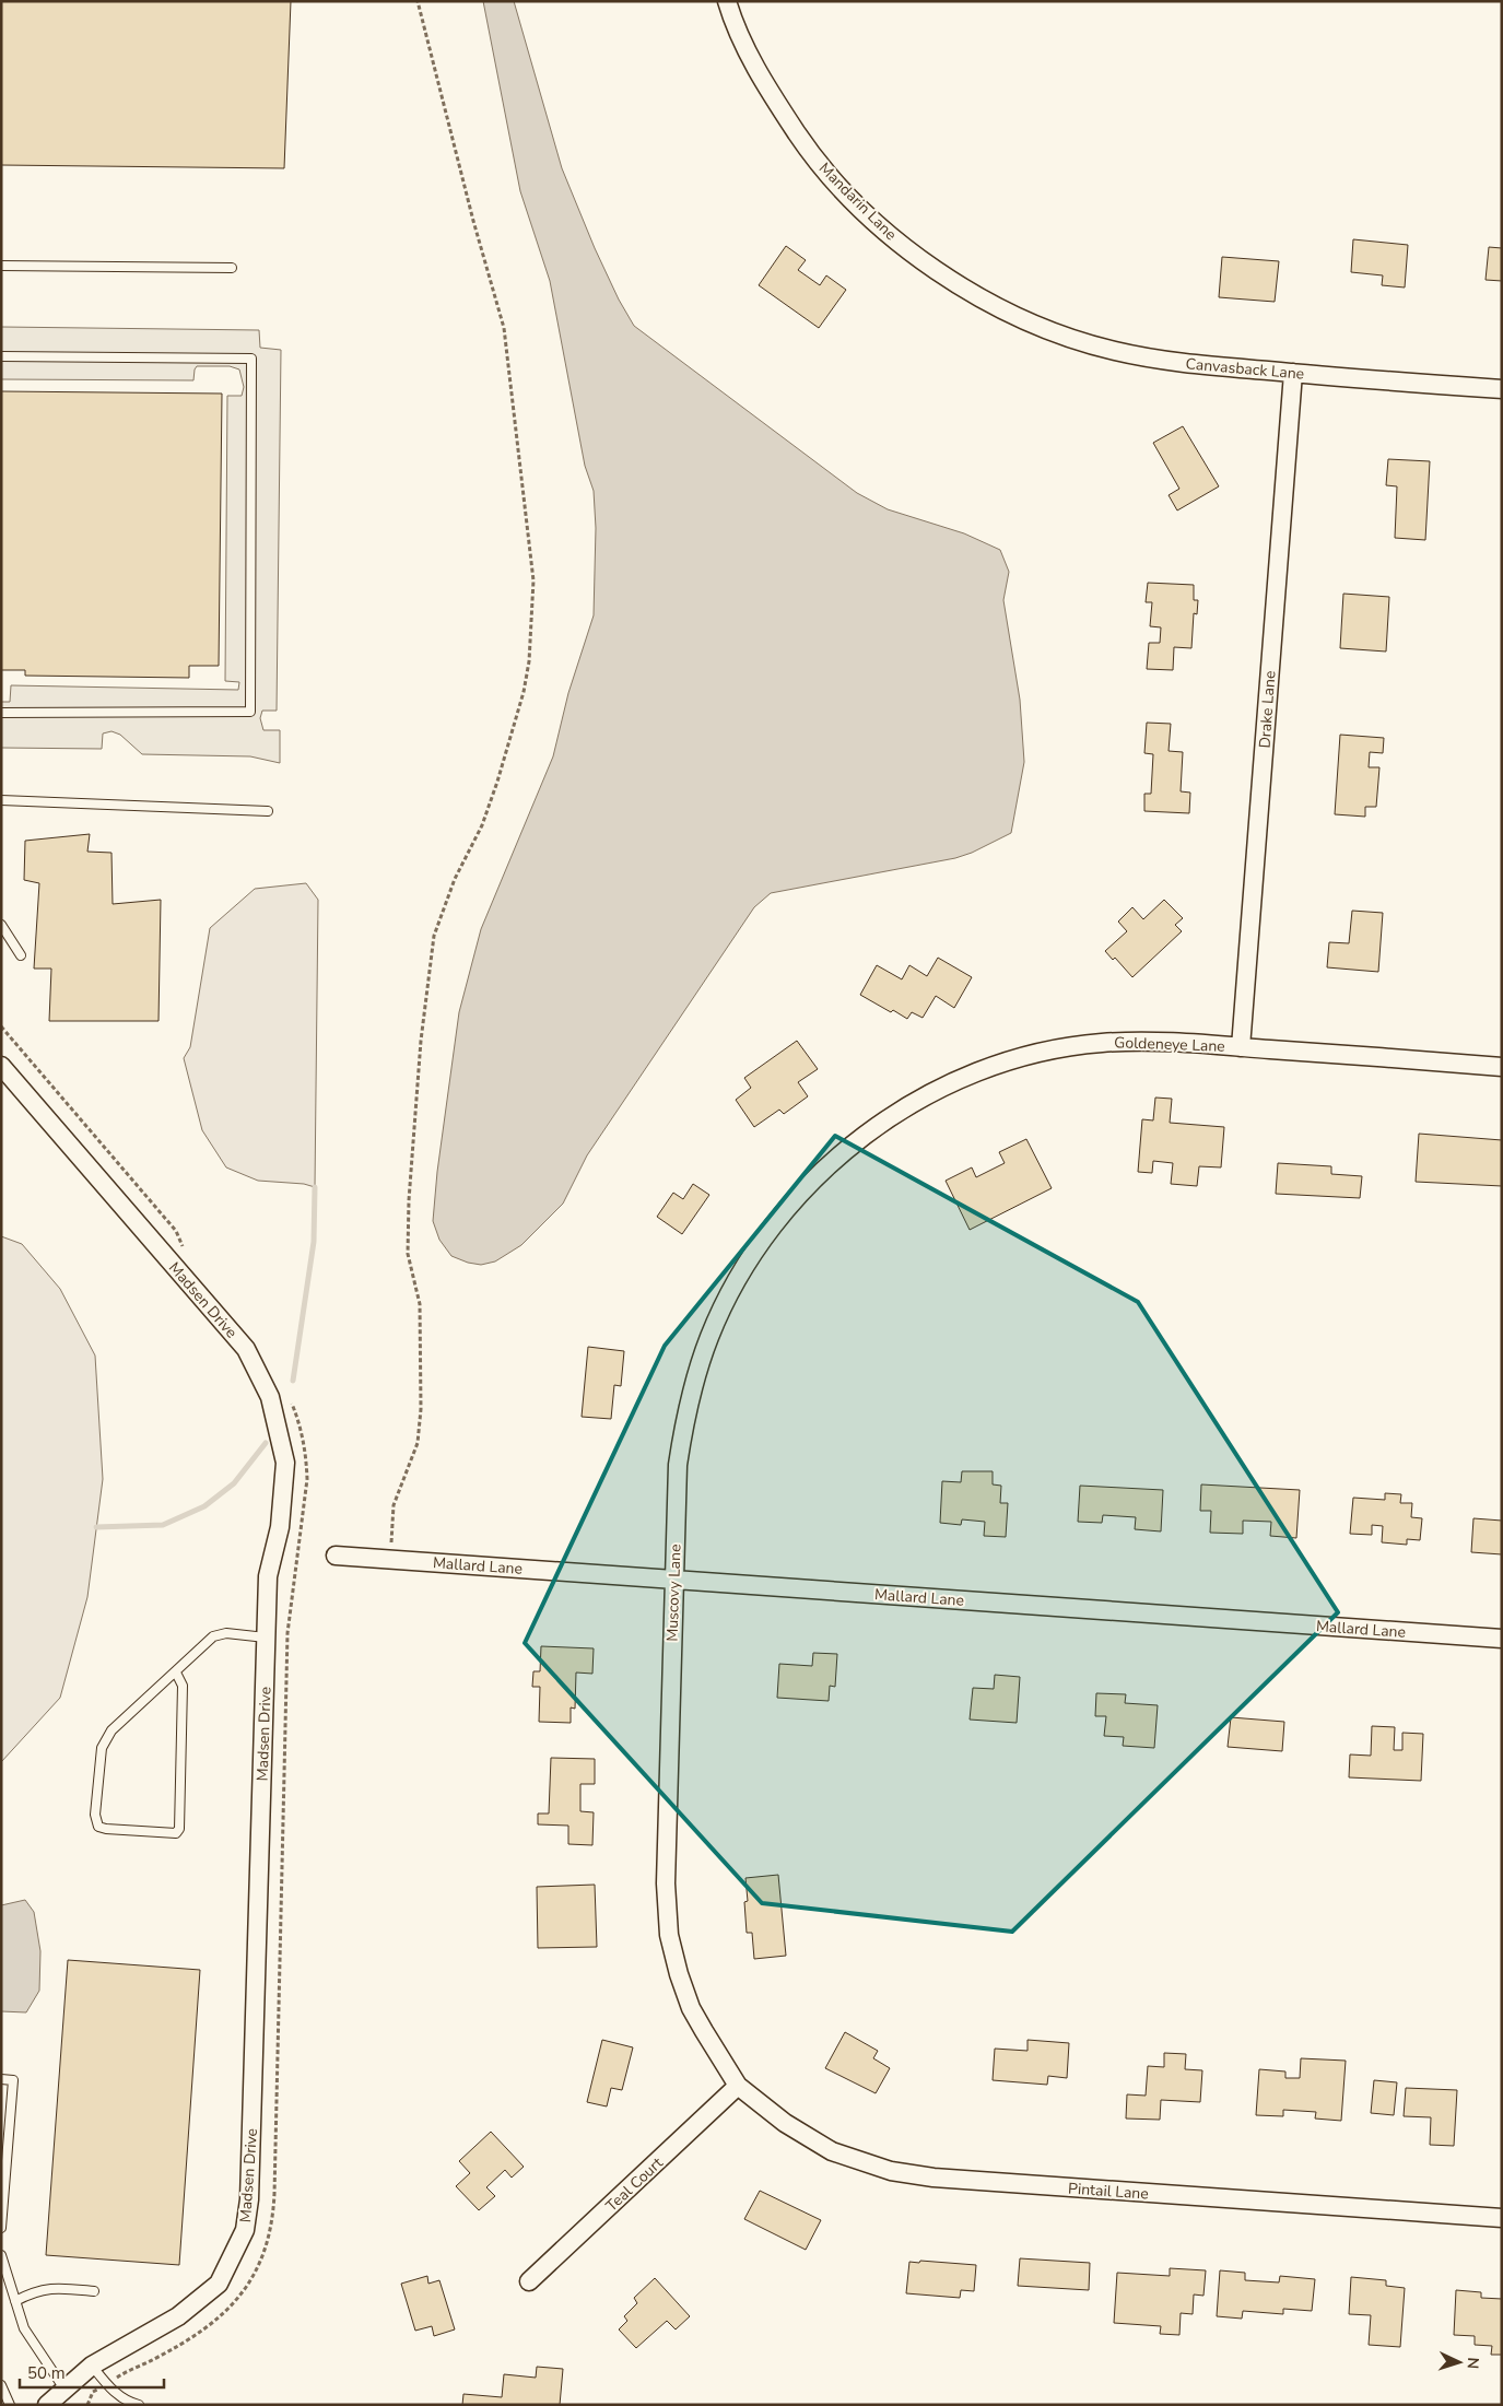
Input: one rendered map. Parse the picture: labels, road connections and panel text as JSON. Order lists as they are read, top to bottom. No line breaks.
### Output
{"streets":{"street":["Mandarin Lane","Canvasback Lane","Drake Lane","Goldeneye Lane","Madsen Drive","Mallard Lane","Muscovy Lane","Teal Court","Pintail Lane"]},"crossings":[["Mandarin Lane","Canvasback Lane"],["Canvasback Lane","Drake Lane"],["Drake Lane","Goldeneye Lane"],["Goldeneye Lane","Muscovy Lane"],["Mallard Lane","Muscovy Lane"],["Muscovy Lane","Teal Court"],["Muscovy Lane","Pintail Lane"],["Teal Court","Pintail Lane"]],"scale_bar":"50 m","north":"right"}
